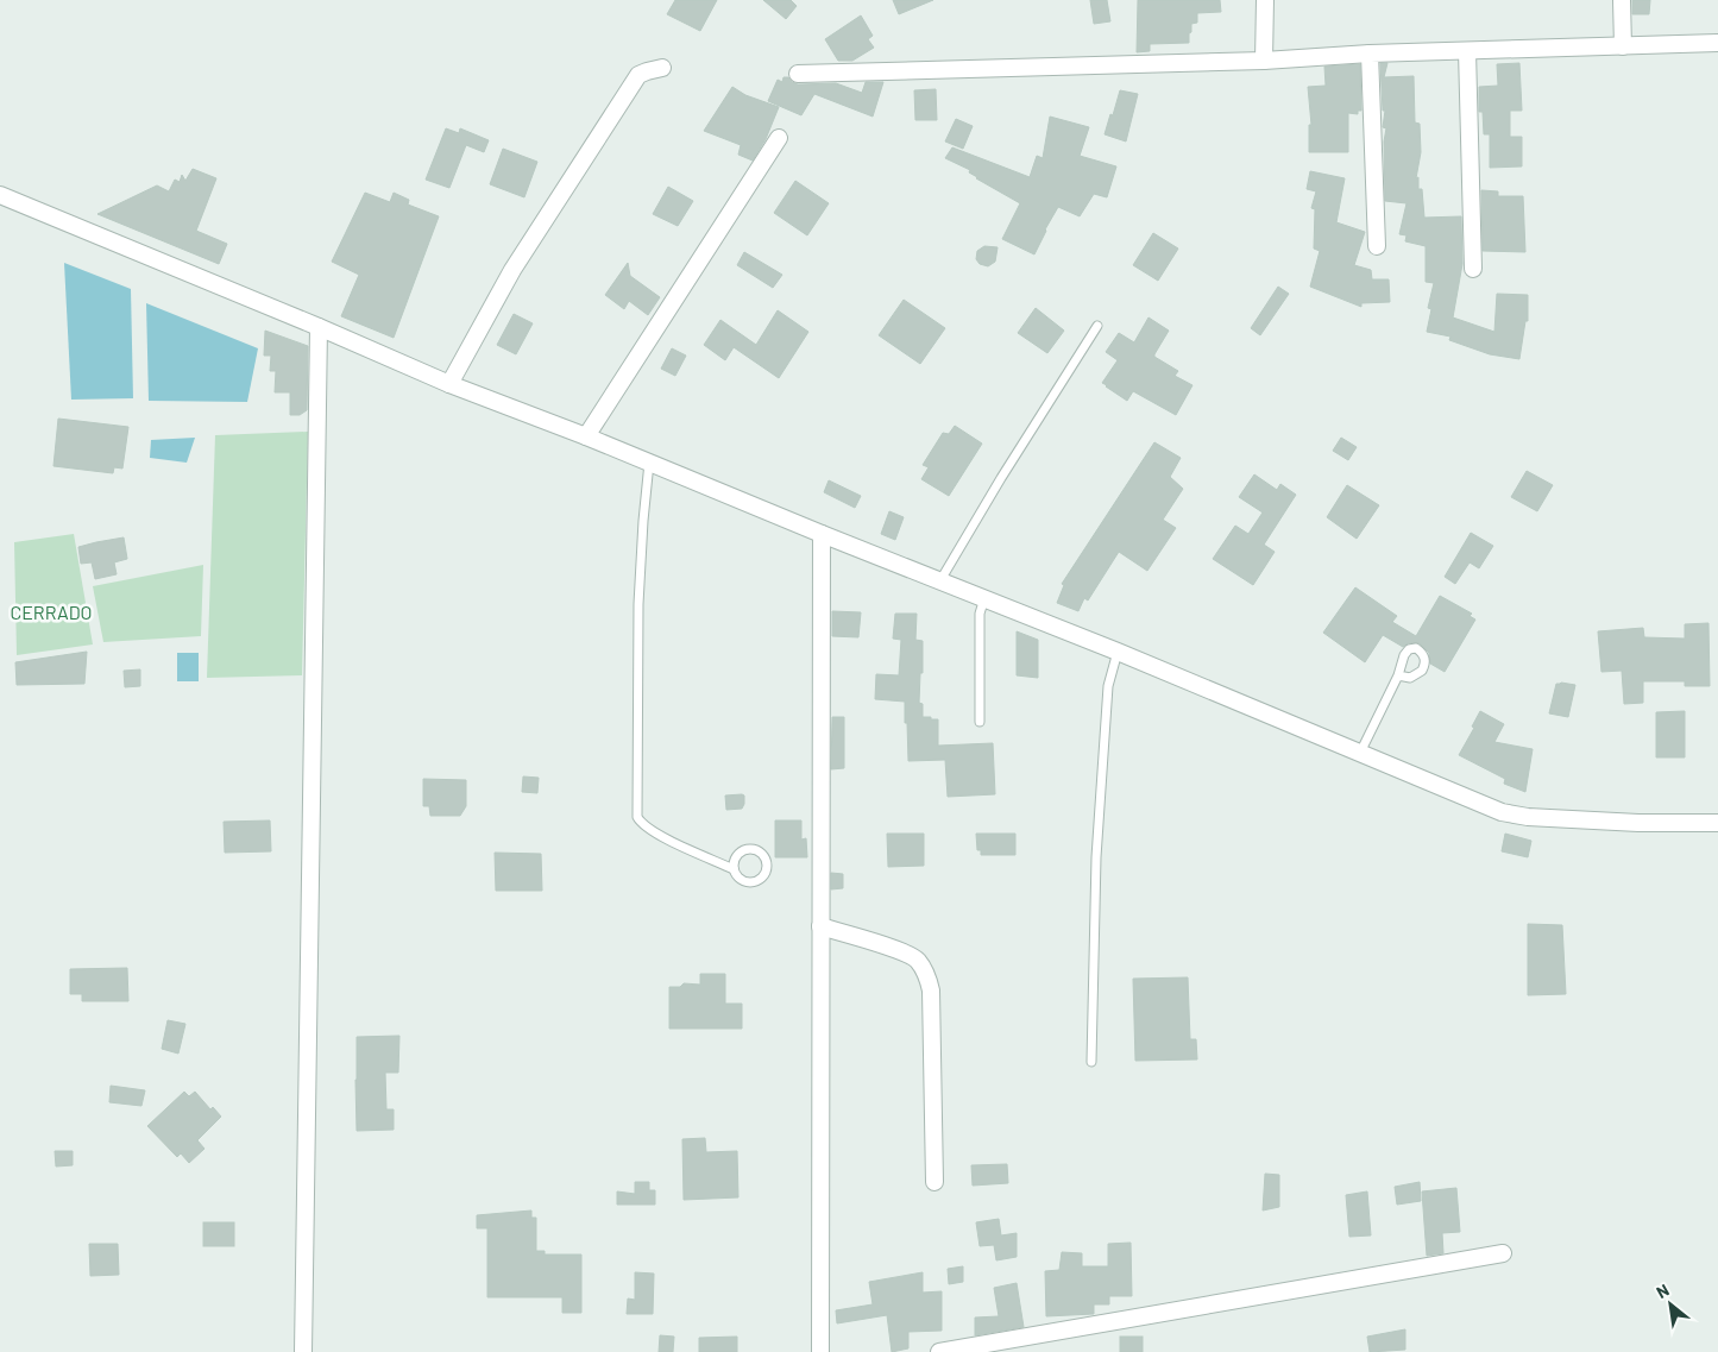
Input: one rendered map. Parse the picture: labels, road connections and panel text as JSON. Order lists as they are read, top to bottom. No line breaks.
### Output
{"parks":["CERRADO"],"north":"top left"}
